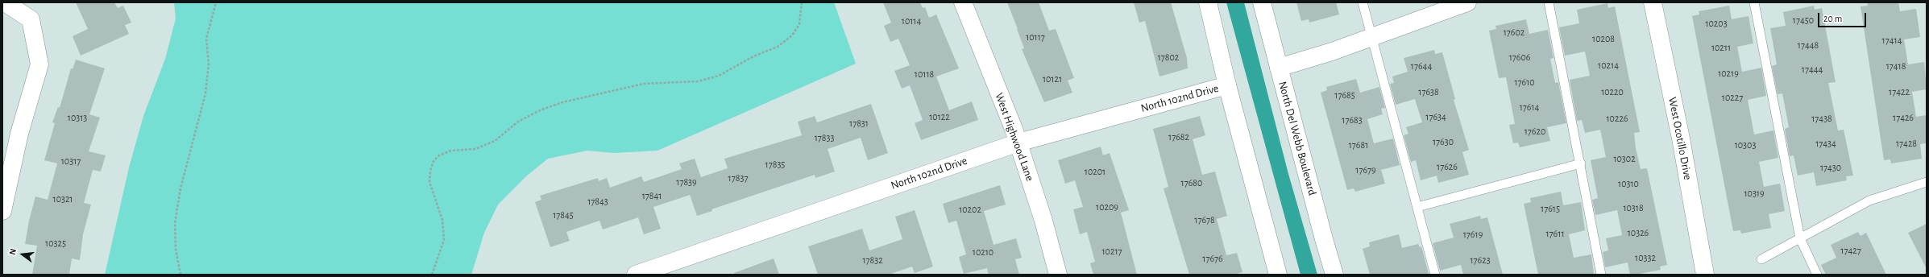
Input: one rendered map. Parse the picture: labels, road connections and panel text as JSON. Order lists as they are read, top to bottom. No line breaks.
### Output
{"streets":{"street":["North 102nd Drive","West Highwood Lane","North Del Webb Boulevard","West Ocotillo Drive"]},"crossings":[["North 102nd Drive","West Highwood Lane"]],"house_numbers":["17450","10114","10203","17602","10117","10208","17414","17448","10211","17802","17606","10214","17644","17418","17444","10219","10118","10121","17610","17638","10220","17422","17685","10227","17614","10122","17634","10313","17426","10226","17438","17683","17831","17620","17682","17833","17630","17434","17428","17681","10303","10302","10317","17835","17626","17430","17679","10201","17837","17839","17680","10310","10319","17841","10321","17843","10209","10318","17615","10202","17845","17678","10326","17611","17619","10325","17427","10217","10210","10332","17676","17832","17623"],"scale_bar":"20 m","north":"left"}
